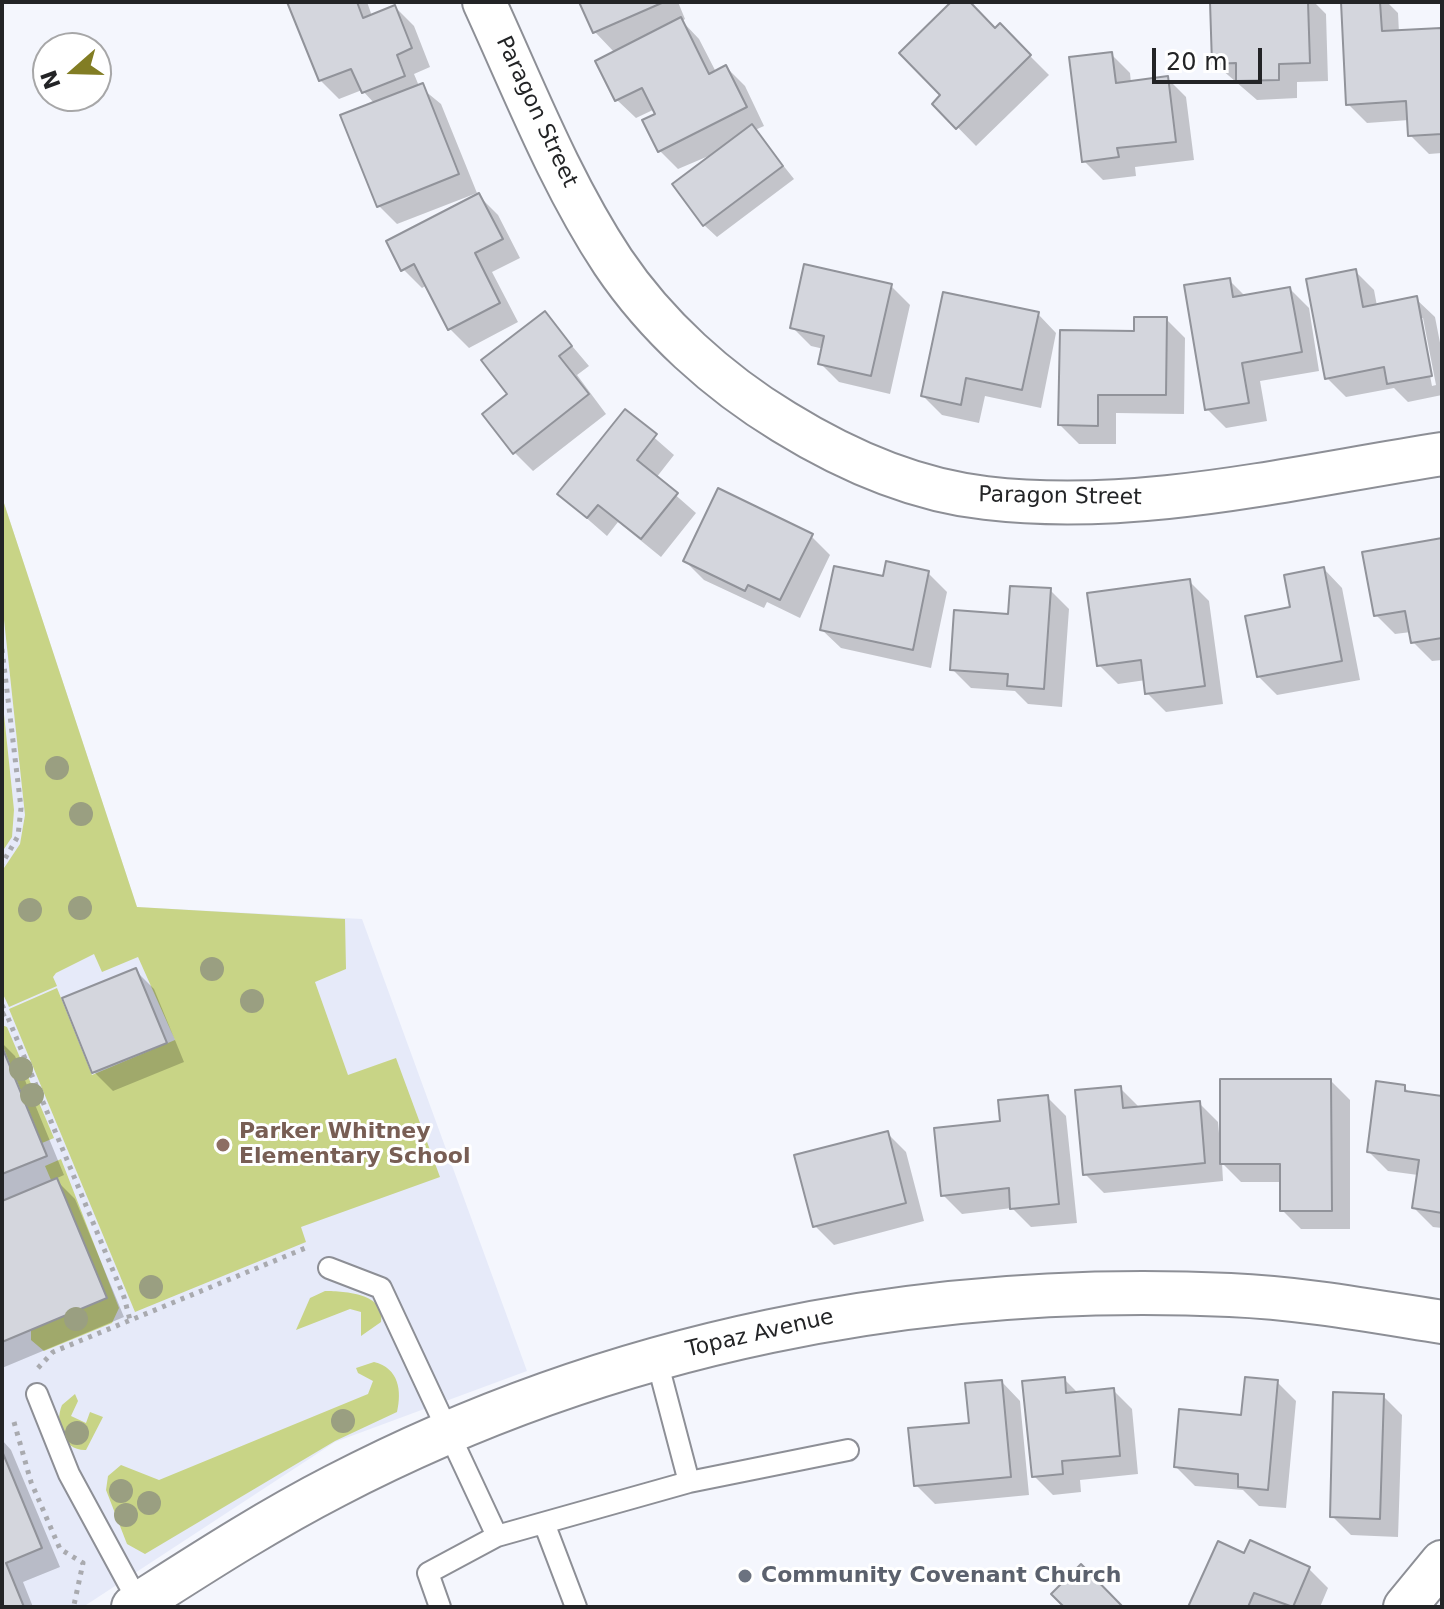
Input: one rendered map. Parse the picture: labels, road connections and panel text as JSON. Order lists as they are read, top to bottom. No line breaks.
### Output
{"streets":{"street":["Paragon Street","Topaz Avenue"]},"places":["Parker Whitney Elementary School","Community Covenant Church"],"scale_bar":"20 m","north":"left"}
